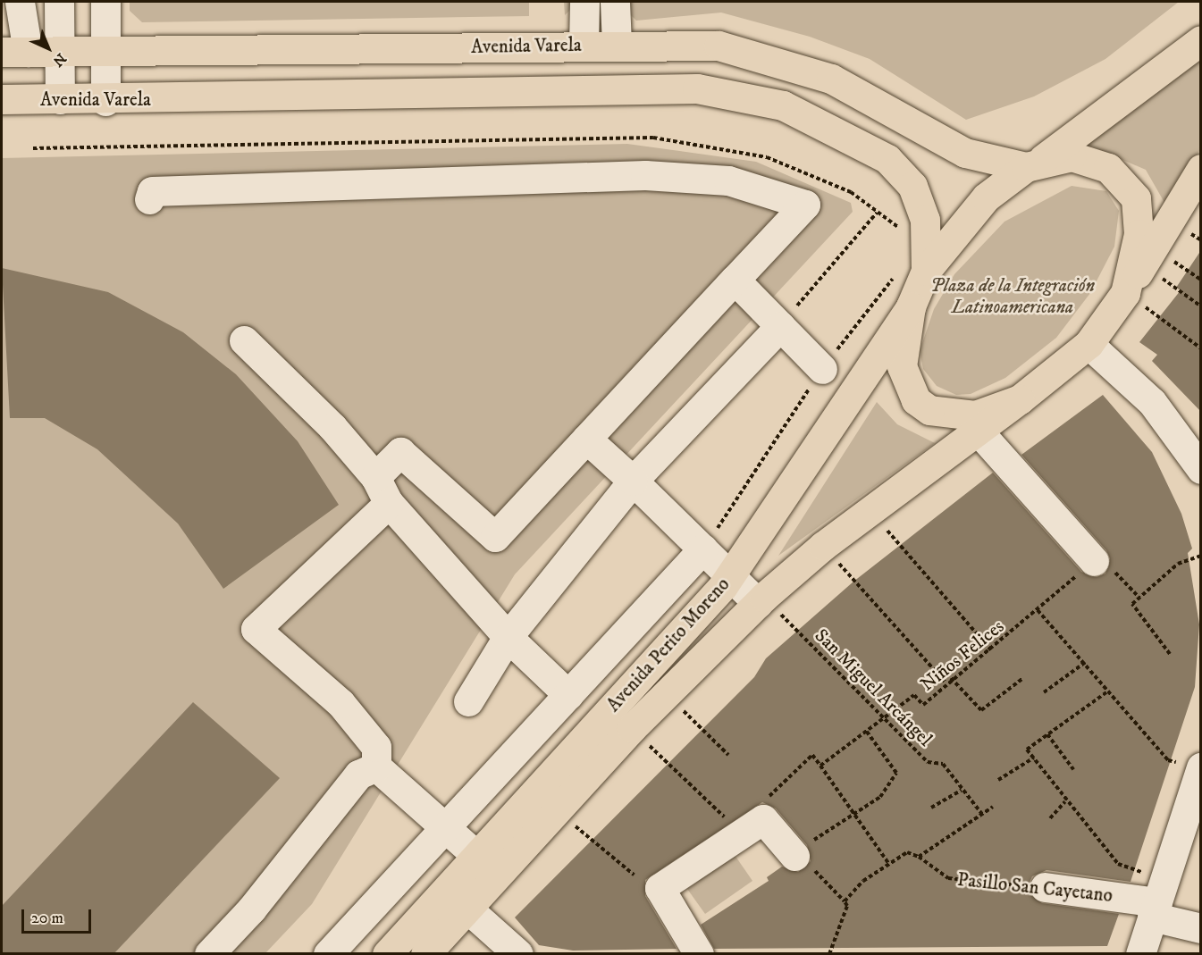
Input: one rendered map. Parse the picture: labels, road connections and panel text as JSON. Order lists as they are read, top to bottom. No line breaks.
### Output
{"streets":{"main road":["Avenida Varela","Avenida Perito Moreno"],"street":["Pasillo San Cayetano"],"path":["Niños Felices","San Miguel Arcángel"]},"crossings":[["Avenida Perito Moreno","San Miguel Arcángel"],["Niños Felices","San Miguel Arcángel"]],"parks":["Plaza de la Integración Latinoamericana"],"scale_bar":"20 m","north":"bottom right"}
